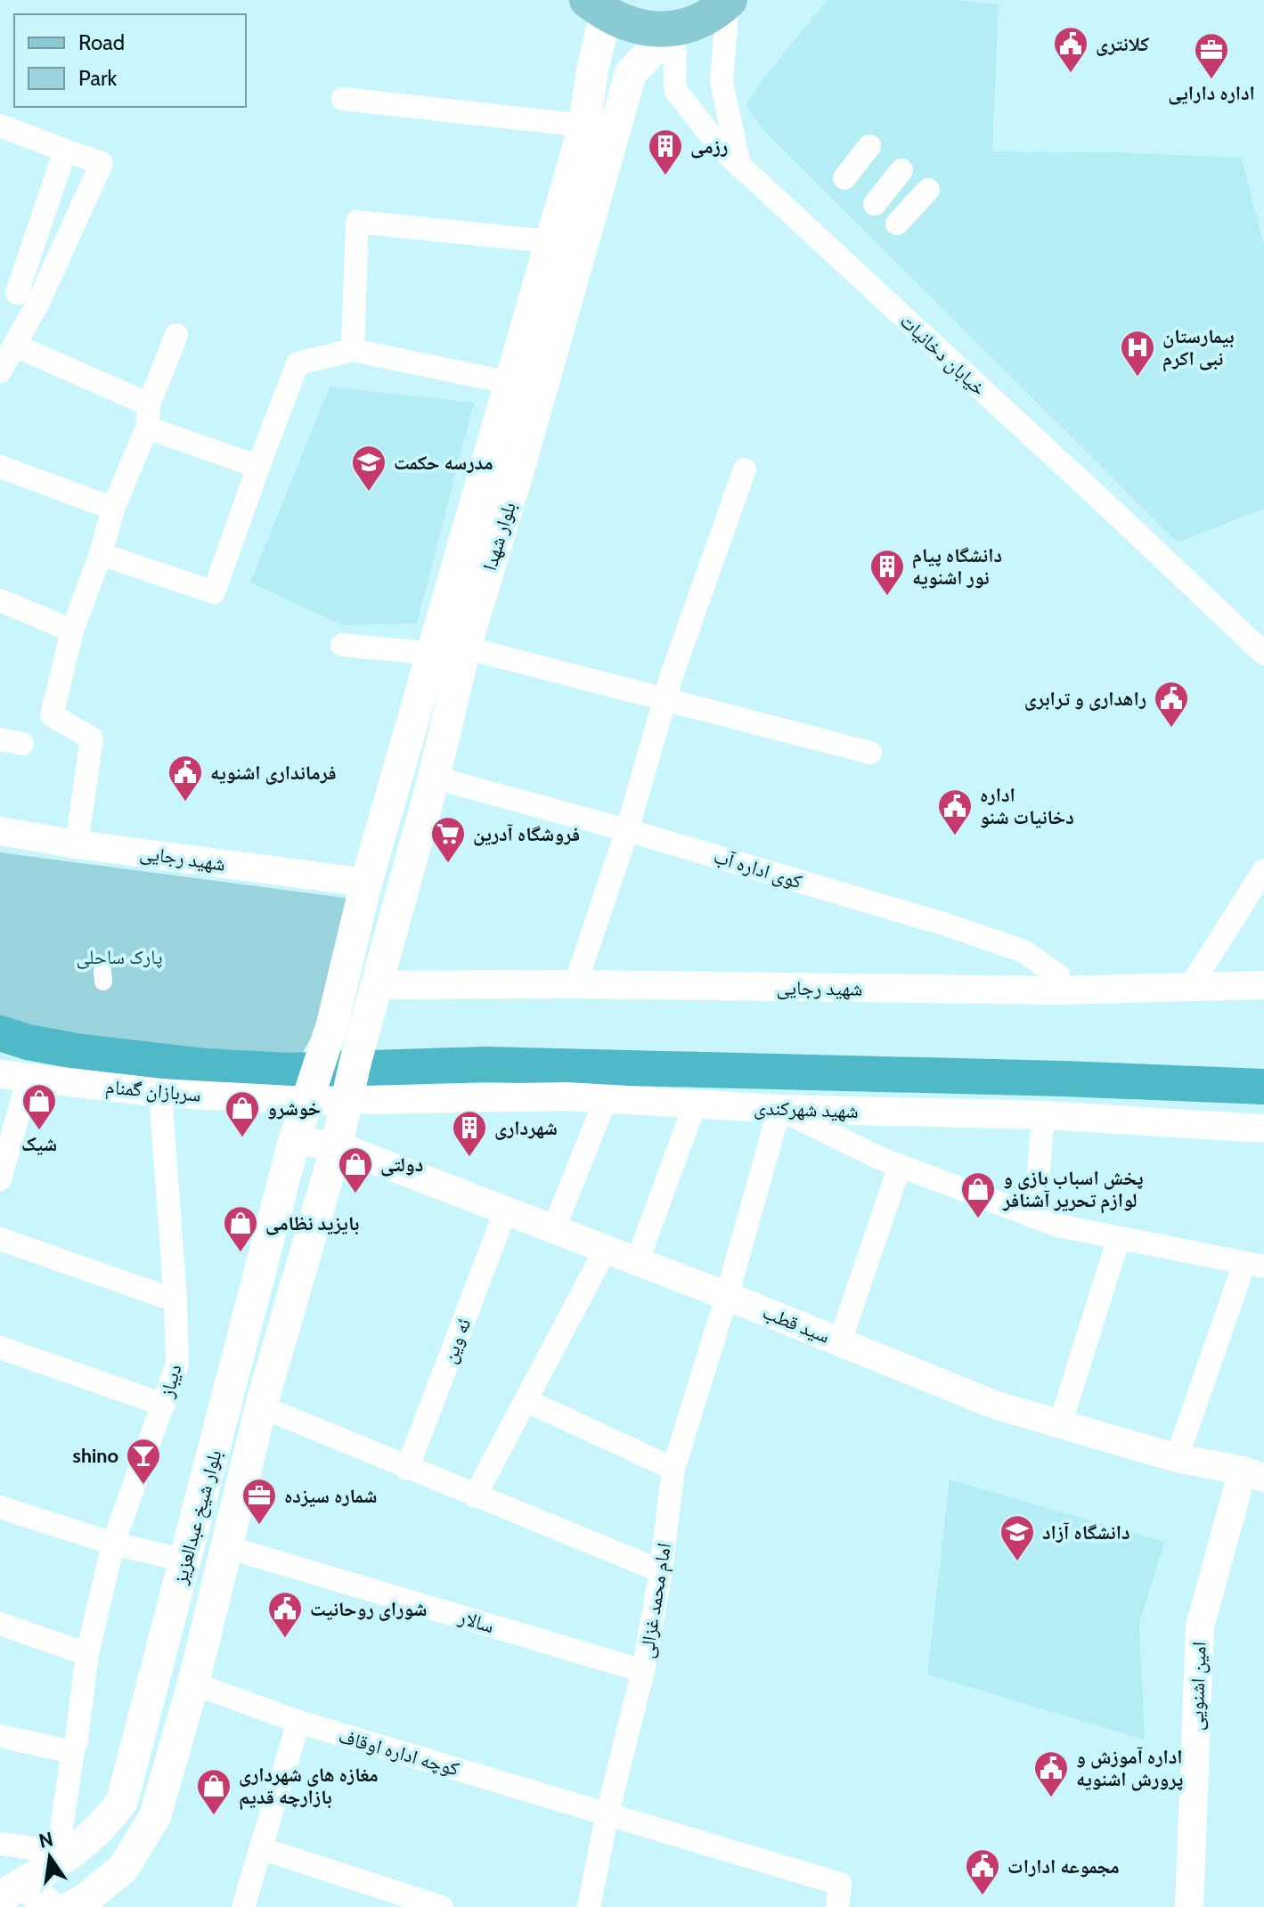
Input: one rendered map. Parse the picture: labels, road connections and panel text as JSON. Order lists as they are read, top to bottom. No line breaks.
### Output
{"streets":{"main road":["بلوار شهدا","بلوار شیخ عبدالعزیز"],"street":["خیابان دخانیات","شهید رجایی","کوی اداره آب","سربازان گمنام","شهید شهرکندی","سید قطب","ئه وین","دیباز","امام محمد غزالی","سالار","امین اشنویی","کوچه اداره اوقاف"]},"crossings":[["خیابان دخانیات","بلوار شهدا"],["بلوار شهدا","شهید رجایی"],["بلوار شهدا","کوی اداره آب"],["بلوار شهدا","سربازان گمنام"],["بلوار شهدا","شهید شهرکندی"],["بلوار شهدا","بلوار شیخ عبدالعزیز"],["شهید رجایی","کوی اداره آب"],["سربازان گمنام","شهید شهرکندی"],["سربازان گمنام","دیباز"],["سربازان گمنام","بلوار شیخ عبدالعزیز"],["شهید شهرکندی","بلوار شیخ عبدالعزیز"],["شهید شهرکندی","امام محمد غزالی"],["سید قطب","ئه وین"],["سید قطب","بلوار شیخ عبدالعزیز"],["سید قطب","امام محمد غزالی"],["سید قطب","امین اشنویی"],["دیباز","بلوار شیخ عبدالعزیز"],["بلوار شیخ عبدالعزیز","سالار"],["بلوار شیخ عبدالعزیز","کوچه اداره اوقاف"],["امام محمد غزالی","سالار"],["امام محمد غزالی","کوچه اداره اوقاف"]],"parks":["پارک ساحلی"],"places":{"public building":["کلانتری","راهداری و ترابری","فرمانداری اشنویه","اداره دخانیات شنو","شورای روحانیت","اداره آموزش و پرورش اشنویه","مجموعه ادارات"],"office":["اداره دارایی","شماره سیزده"],"building":["رزمی","دانشگاه پیام نور اشنویه","شهرداری"],"hospital":["بیمارستان نبی اکرم"],"school or university":["مدرسه حکمت","دانشگاه آزاد"],"supermarket":["فروشگاه آدرین"],"shop":["شیک","خوشرو","دولتی","پخش اسباب بازی و لوازم تحریر آشنافر","بایزید نظامی","مغازه های شهرداری بازارچه قدیم"],"bar":["shino"]},"legend":["Road","Park"],"north":"top"}
